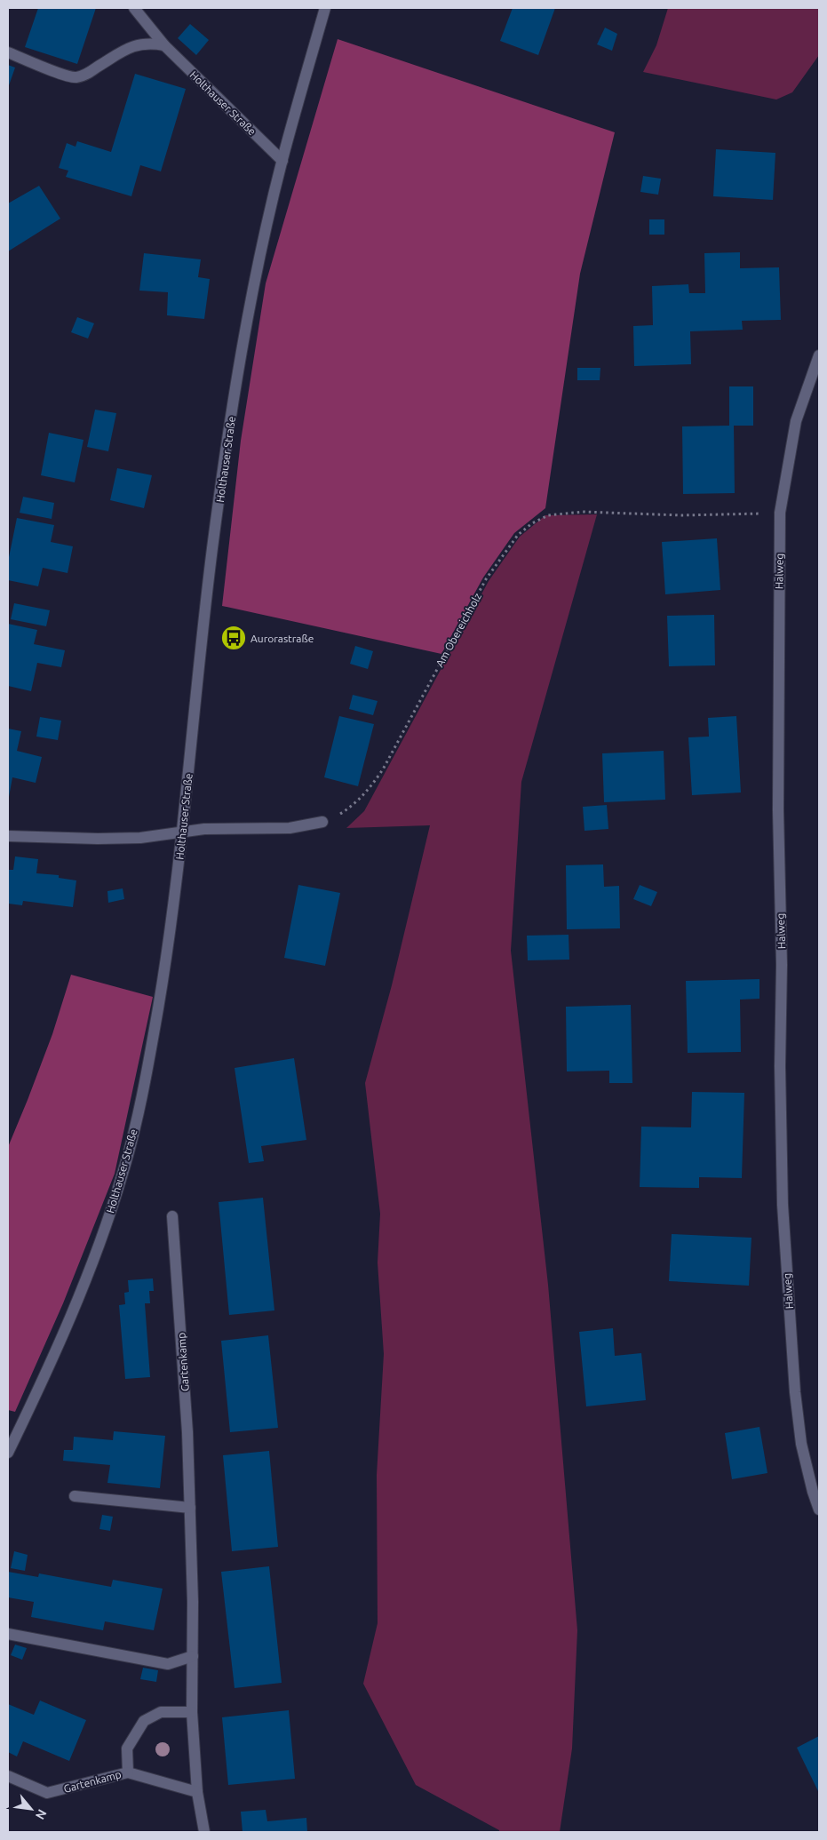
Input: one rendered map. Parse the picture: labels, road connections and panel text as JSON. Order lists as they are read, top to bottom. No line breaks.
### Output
{"streets":{"street":["Holthauser Straße","Halweg","Gartenkamp"],"path":["Am Obereichholz"]},"crossings":[["Halweg","Am Obereichholz"]],"places":{"bus stop":["Aurorastraße"]},"north":"bottom right"}
